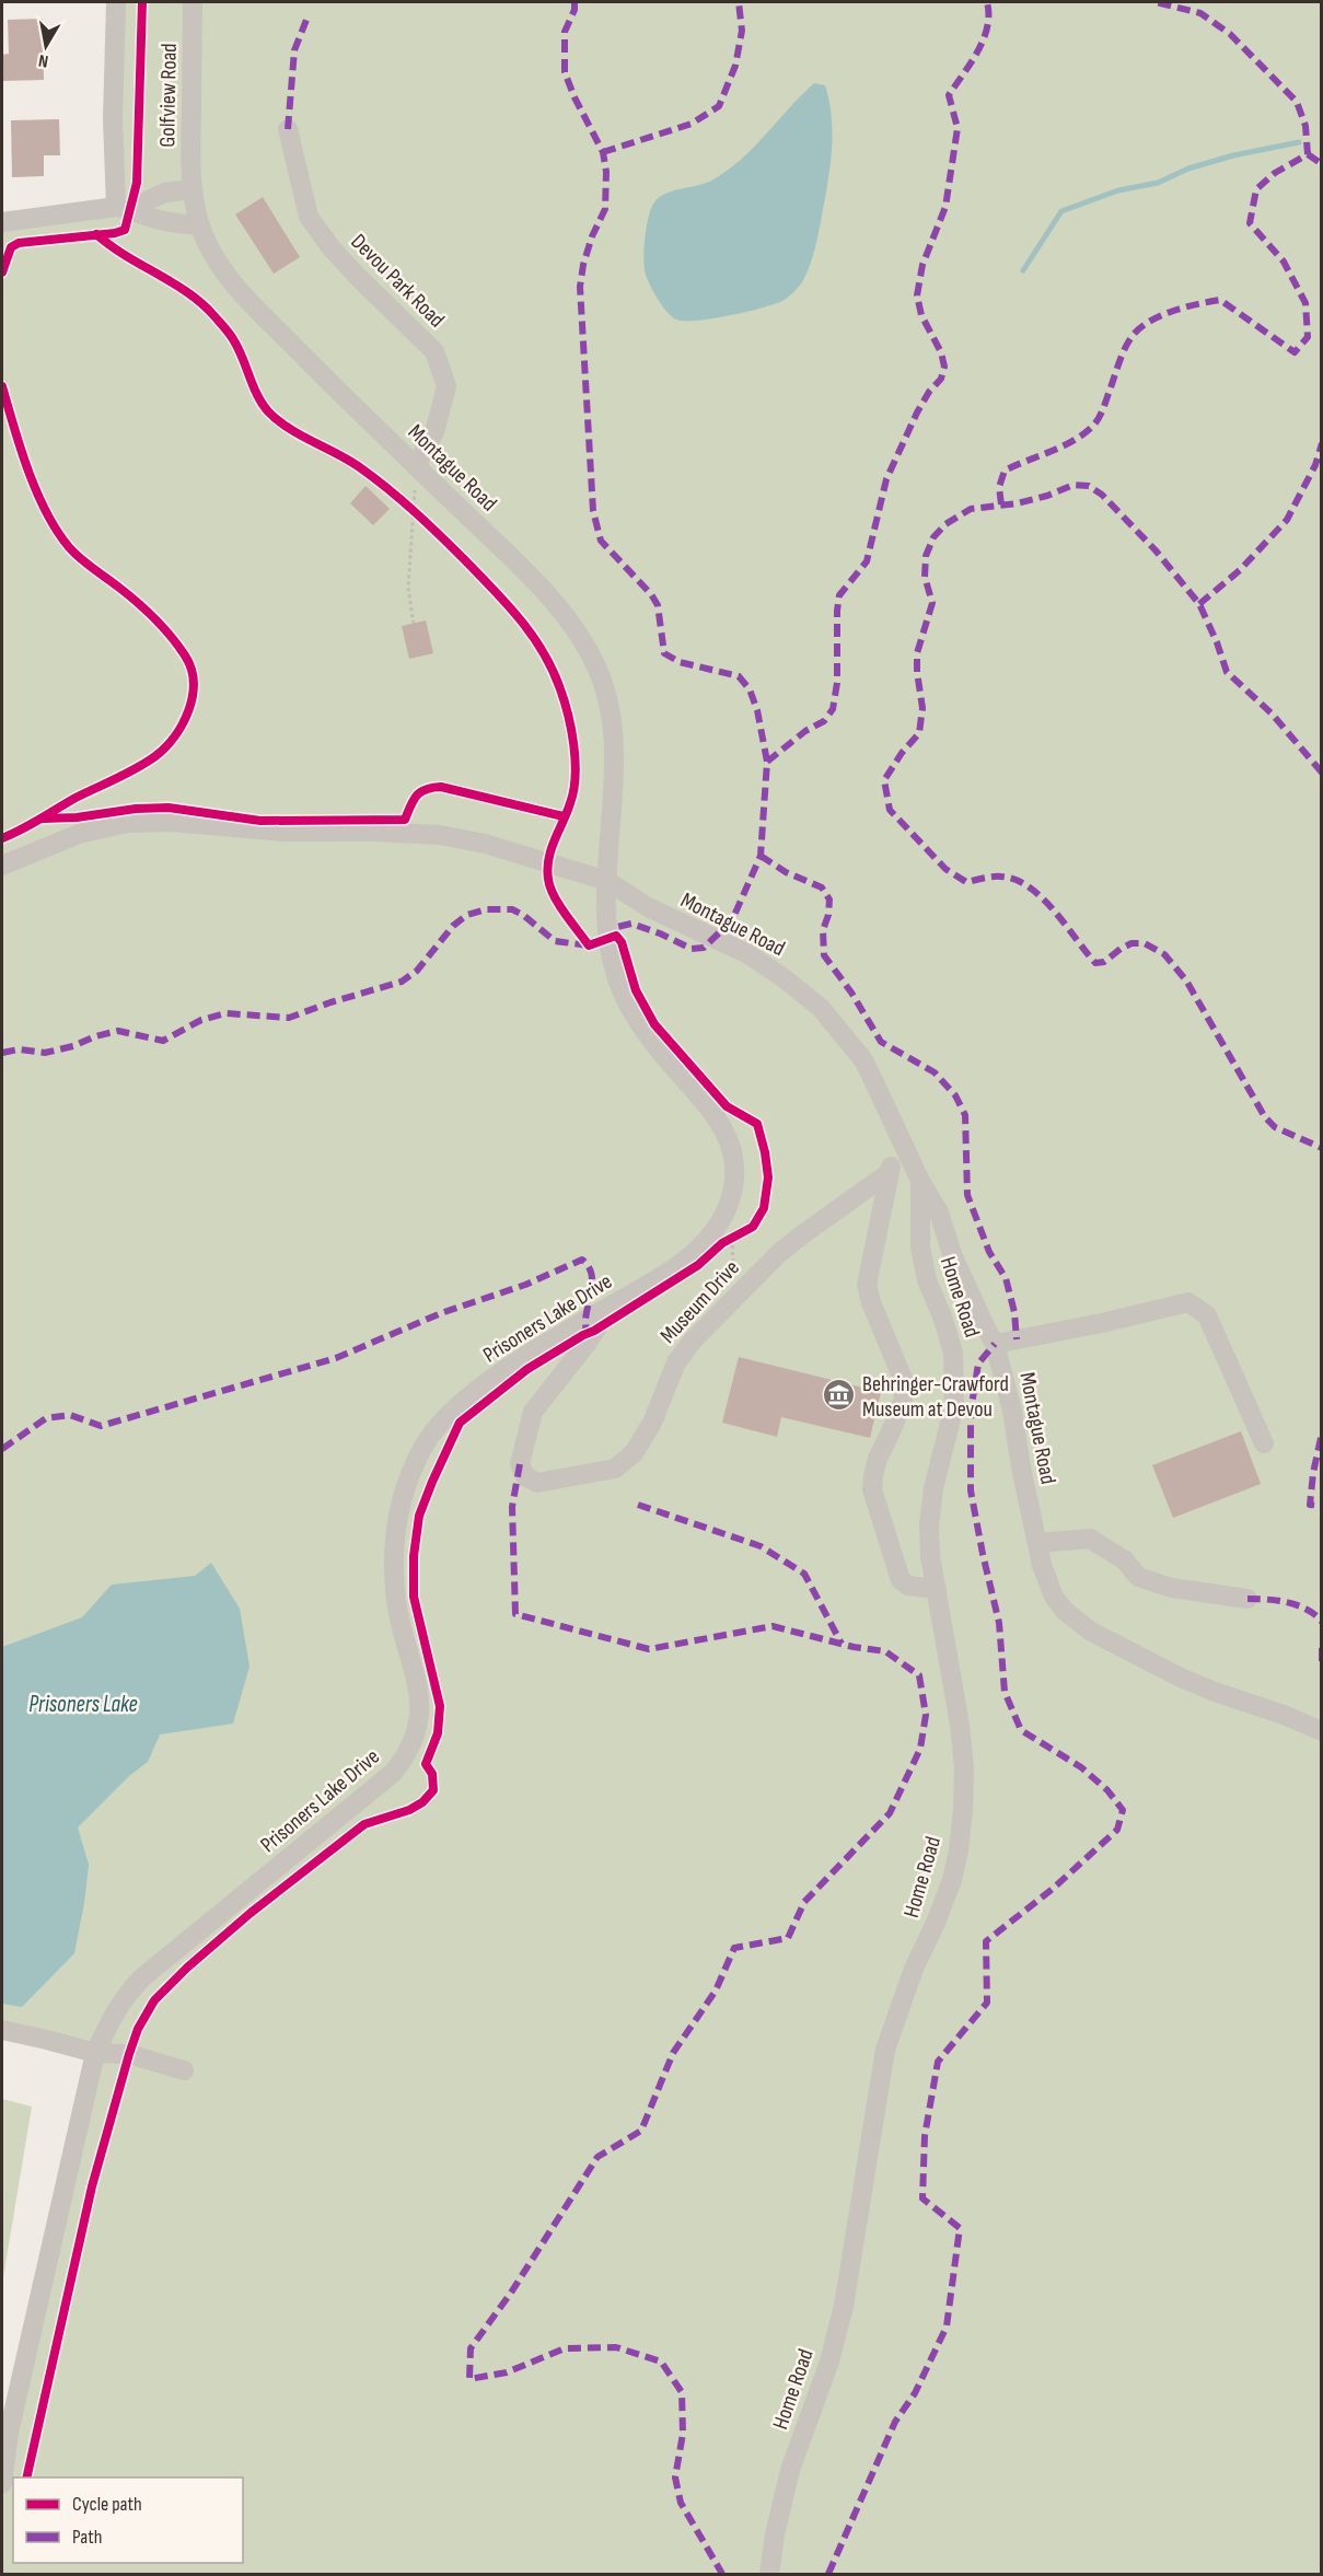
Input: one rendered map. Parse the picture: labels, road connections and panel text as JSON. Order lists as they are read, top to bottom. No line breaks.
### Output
{"streets":{"street":["Golfview Road","Devou Park Road","Montague Road","Home Road","Museum Drive","Prisoners Lake Drive"]},"crossings":[["Golfview Road","Montague Road"],["Devou Park Road","Montague Road"],["Montague Road","Home Road"],["Montague Road","Prisoners Lake Drive"],["Museum Drive","Prisoners Lake Drive"]],"water":["Prisoners Lake"],"places":{"museum":["Behringer-Crawford Museum at Devou"]},"legend":["Cycle path","Path"],"north":"bottom"}
